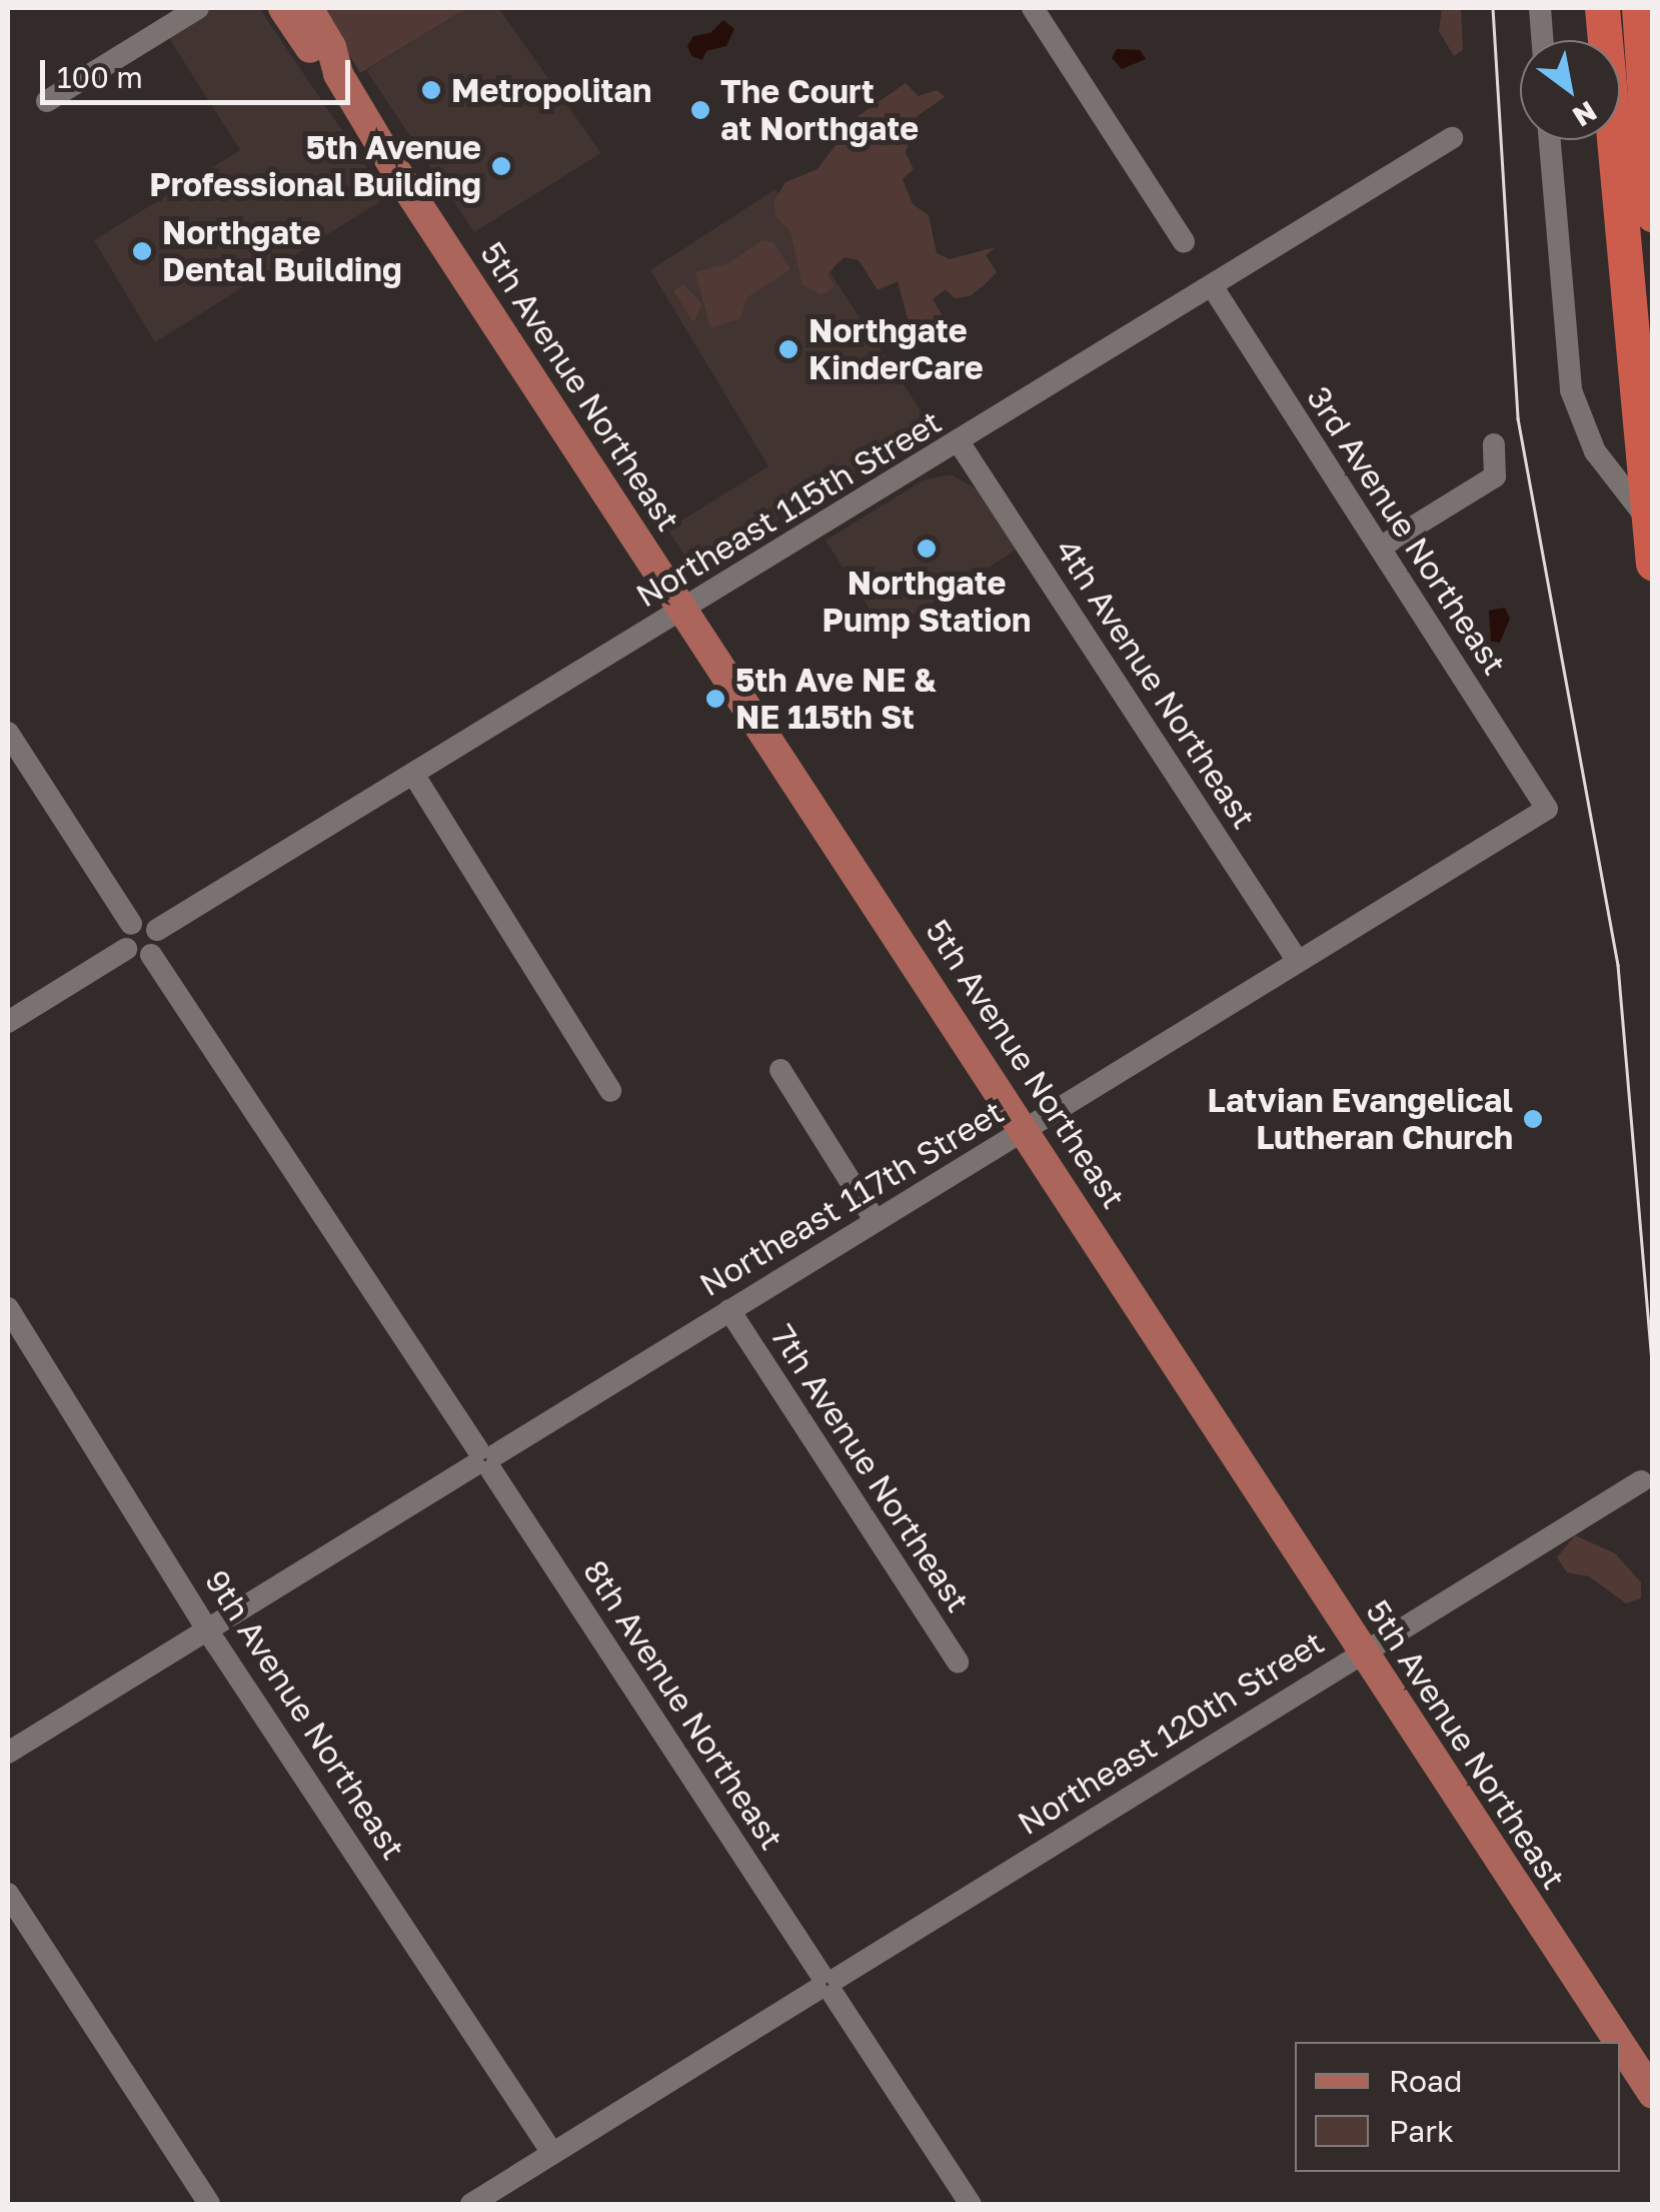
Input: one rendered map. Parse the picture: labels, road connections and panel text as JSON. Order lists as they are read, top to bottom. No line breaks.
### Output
{"streets":{"main road":["5th Avenue Northeast"],"street":["Northeast 115th Street","3rd Avenue Northeast","4th Avenue Northeast","Northeast 117th Street","7th Avenue Northeast","8th Avenue Northeast","9th Avenue Northeast","Northeast 120th Street"]},"crossings":[["5th Avenue Northeast","Northeast 115th Street"],["5th Avenue Northeast","Northeast 117th Street"],["5th Avenue Northeast","Northeast 120th Street"],["Northeast 115th Street","3rd Avenue Northeast"],["Northeast 115th Street","4th Avenue Northeast"],["Northeast 115th Street","8th Avenue Northeast"],["3rd Avenue Northeast","Northeast 117th Street"],["4th Avenue Northeast","Northeast 117th Street"],["Northeast 117th Street","7th Avenue Northeast"],["Northeast 117th Street","8th Avenue Northeast"],["Northeast 117th Street","9th Avenue Northeast"],["8th Avenue Northeast","Northeast 120th Street"],["9th Avenue Northeast","Northeast 120th Street"]],"places":["Metropolitan","The Court at Northgate","5th Avenue Professional Building","Northgate Dental Building","Northgate KinderCare","Northgate Pump Station","5th Ave NE & NE 115th St","Latvian Evangelical Lutheran Church"],"legend":["Road","Park"],"scale_bar":"100 m","north":"bottom right"}
